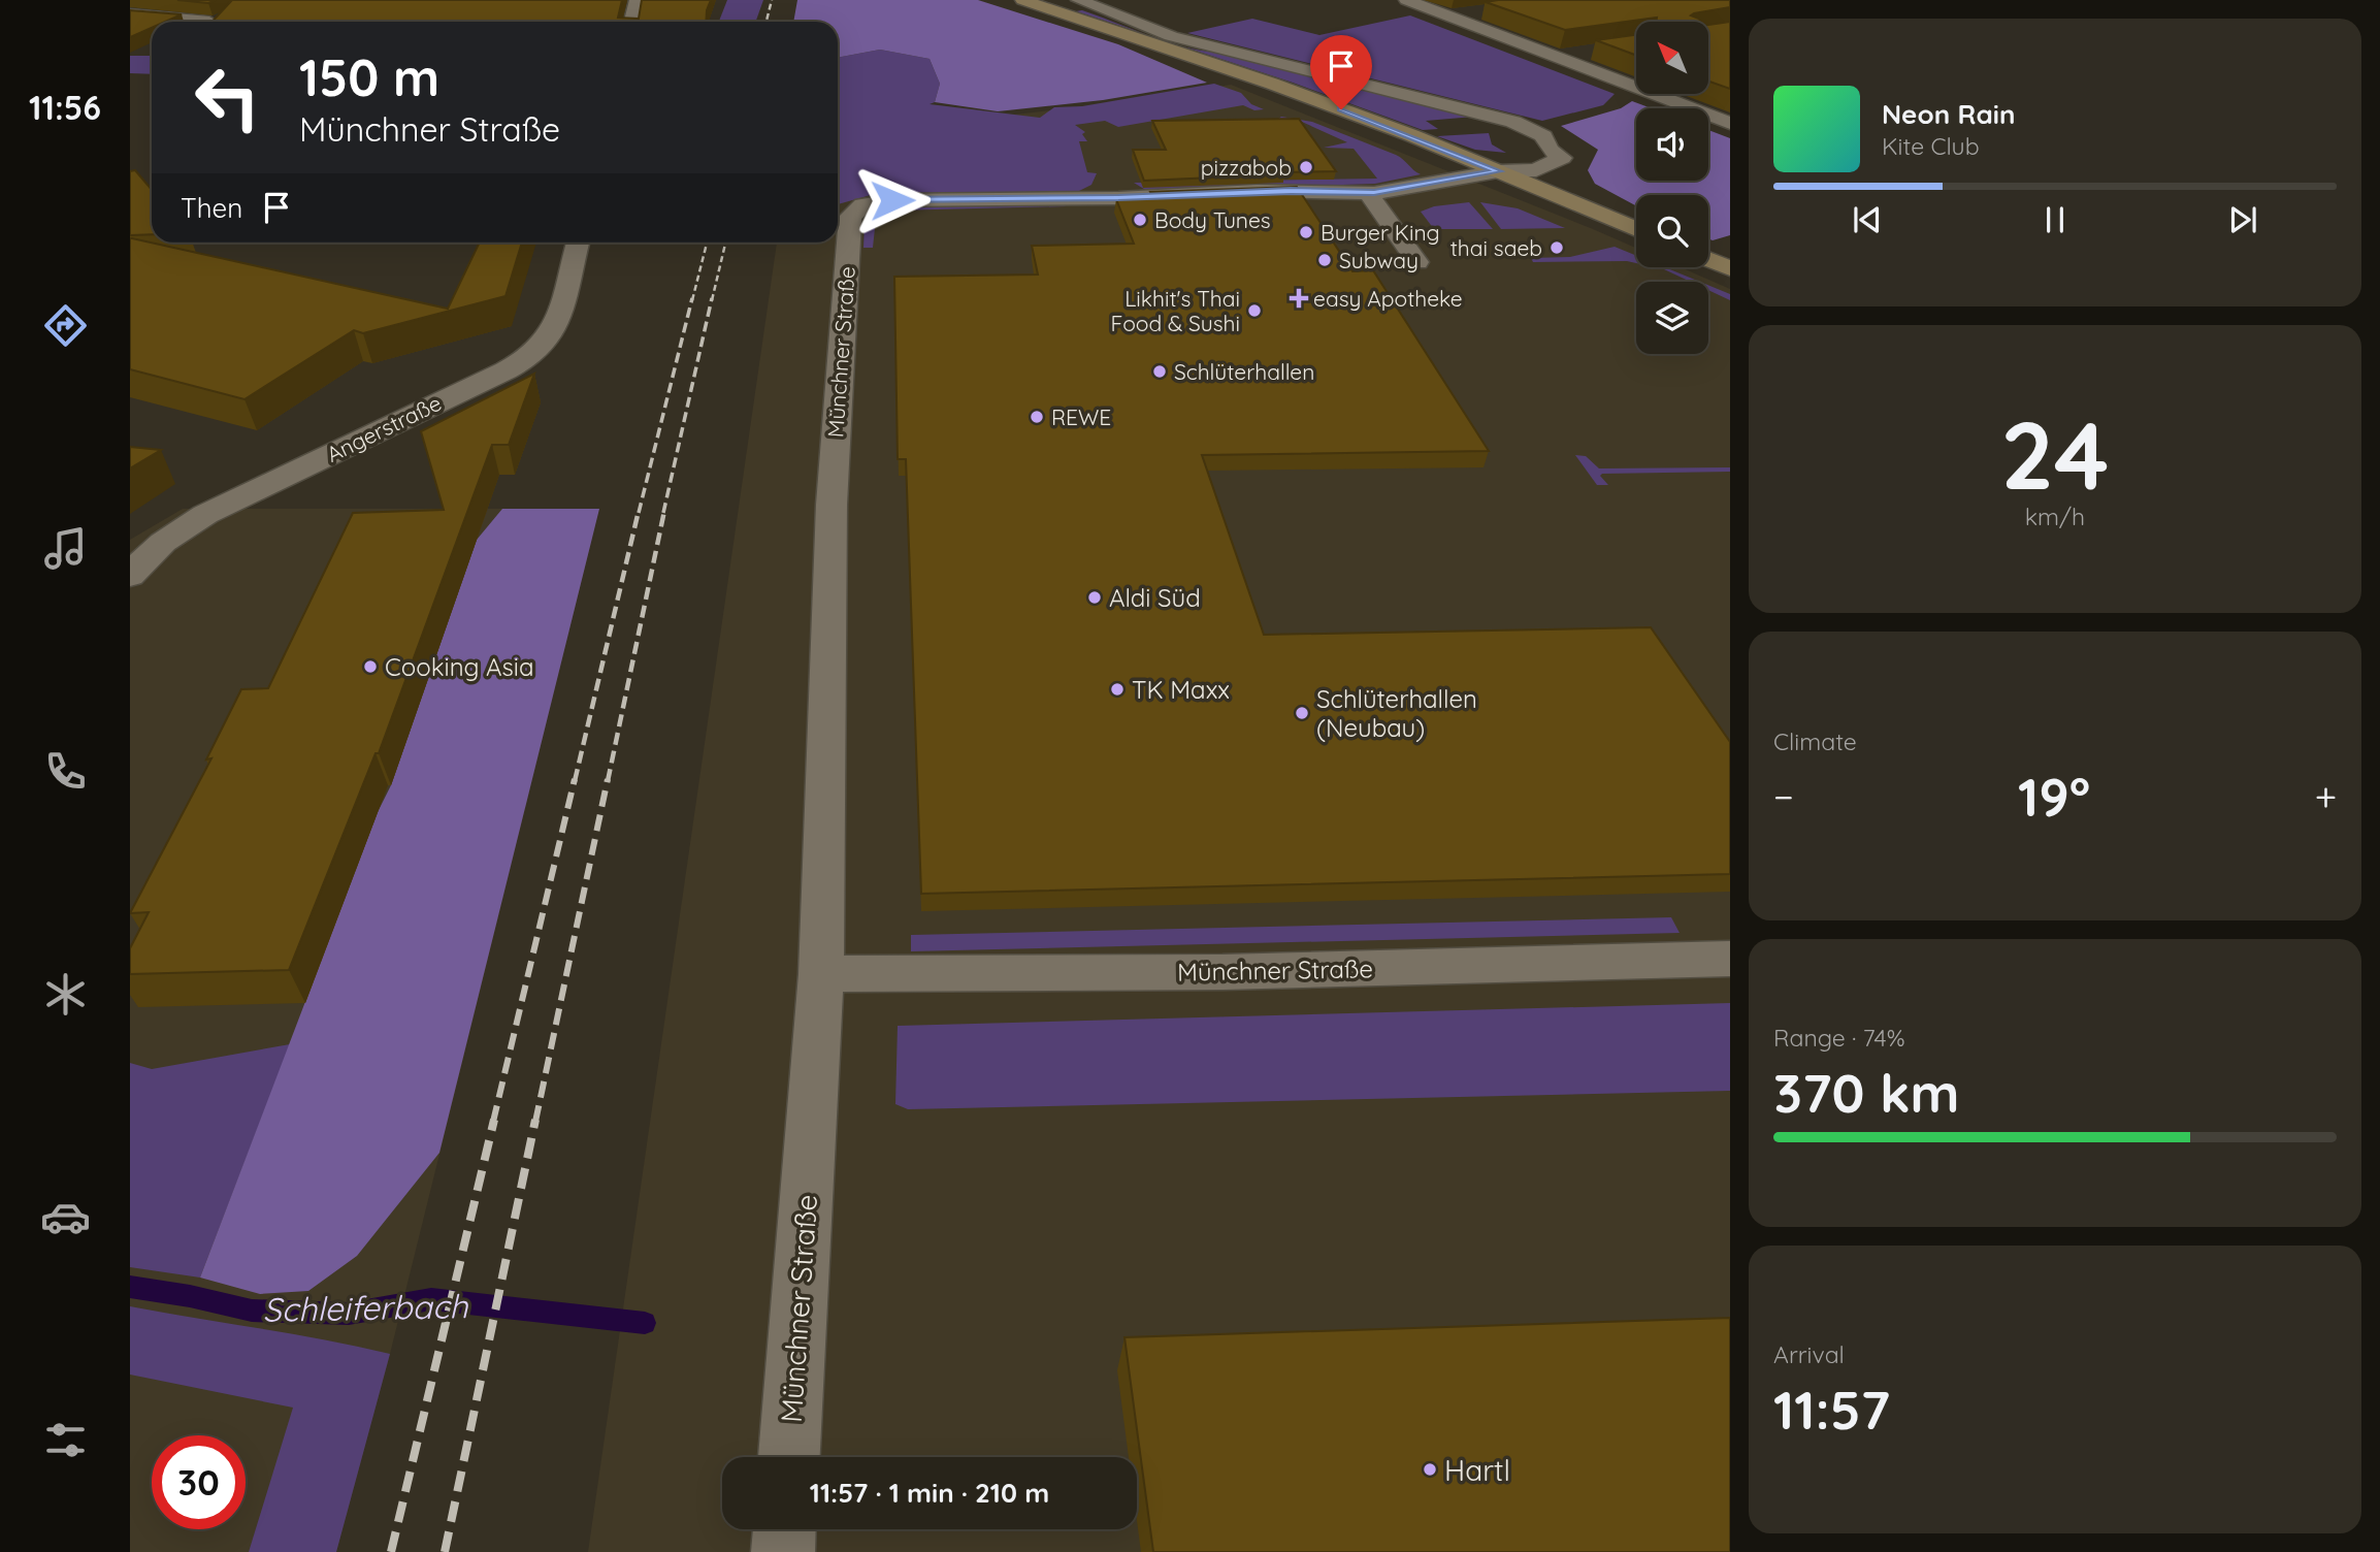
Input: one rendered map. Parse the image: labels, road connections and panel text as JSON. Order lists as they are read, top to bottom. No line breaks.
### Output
{"streets":{"street":["Münchner Straße","Angerstraße"]},"water":["Schleiferbach"],"places":{"other":["pizzabob","Body Tunes","Burger King","thai saeb","Subway","Likhit's Thai Food & Sushi","Schlüterhallen","REWE","Aldi Süd","Cooking Asia","TK Maxx","Schlüterhallen (Neubau)","Hartl"],"health":["easy Apotheke"]},"north":"top left","page":{"tabs":"11:56","turn":["150 m","Münchner Straße"],"song":["Neon Rain","Kite Club"],"then":"Then","tile":[["24","km/h"],"Climate",["Range · 74%","370 km"],["Arrival","11:57"]],"heat":["−","19°","+"],"limit":"30","trip":"11:57 · 1 min · 210 m"}}
